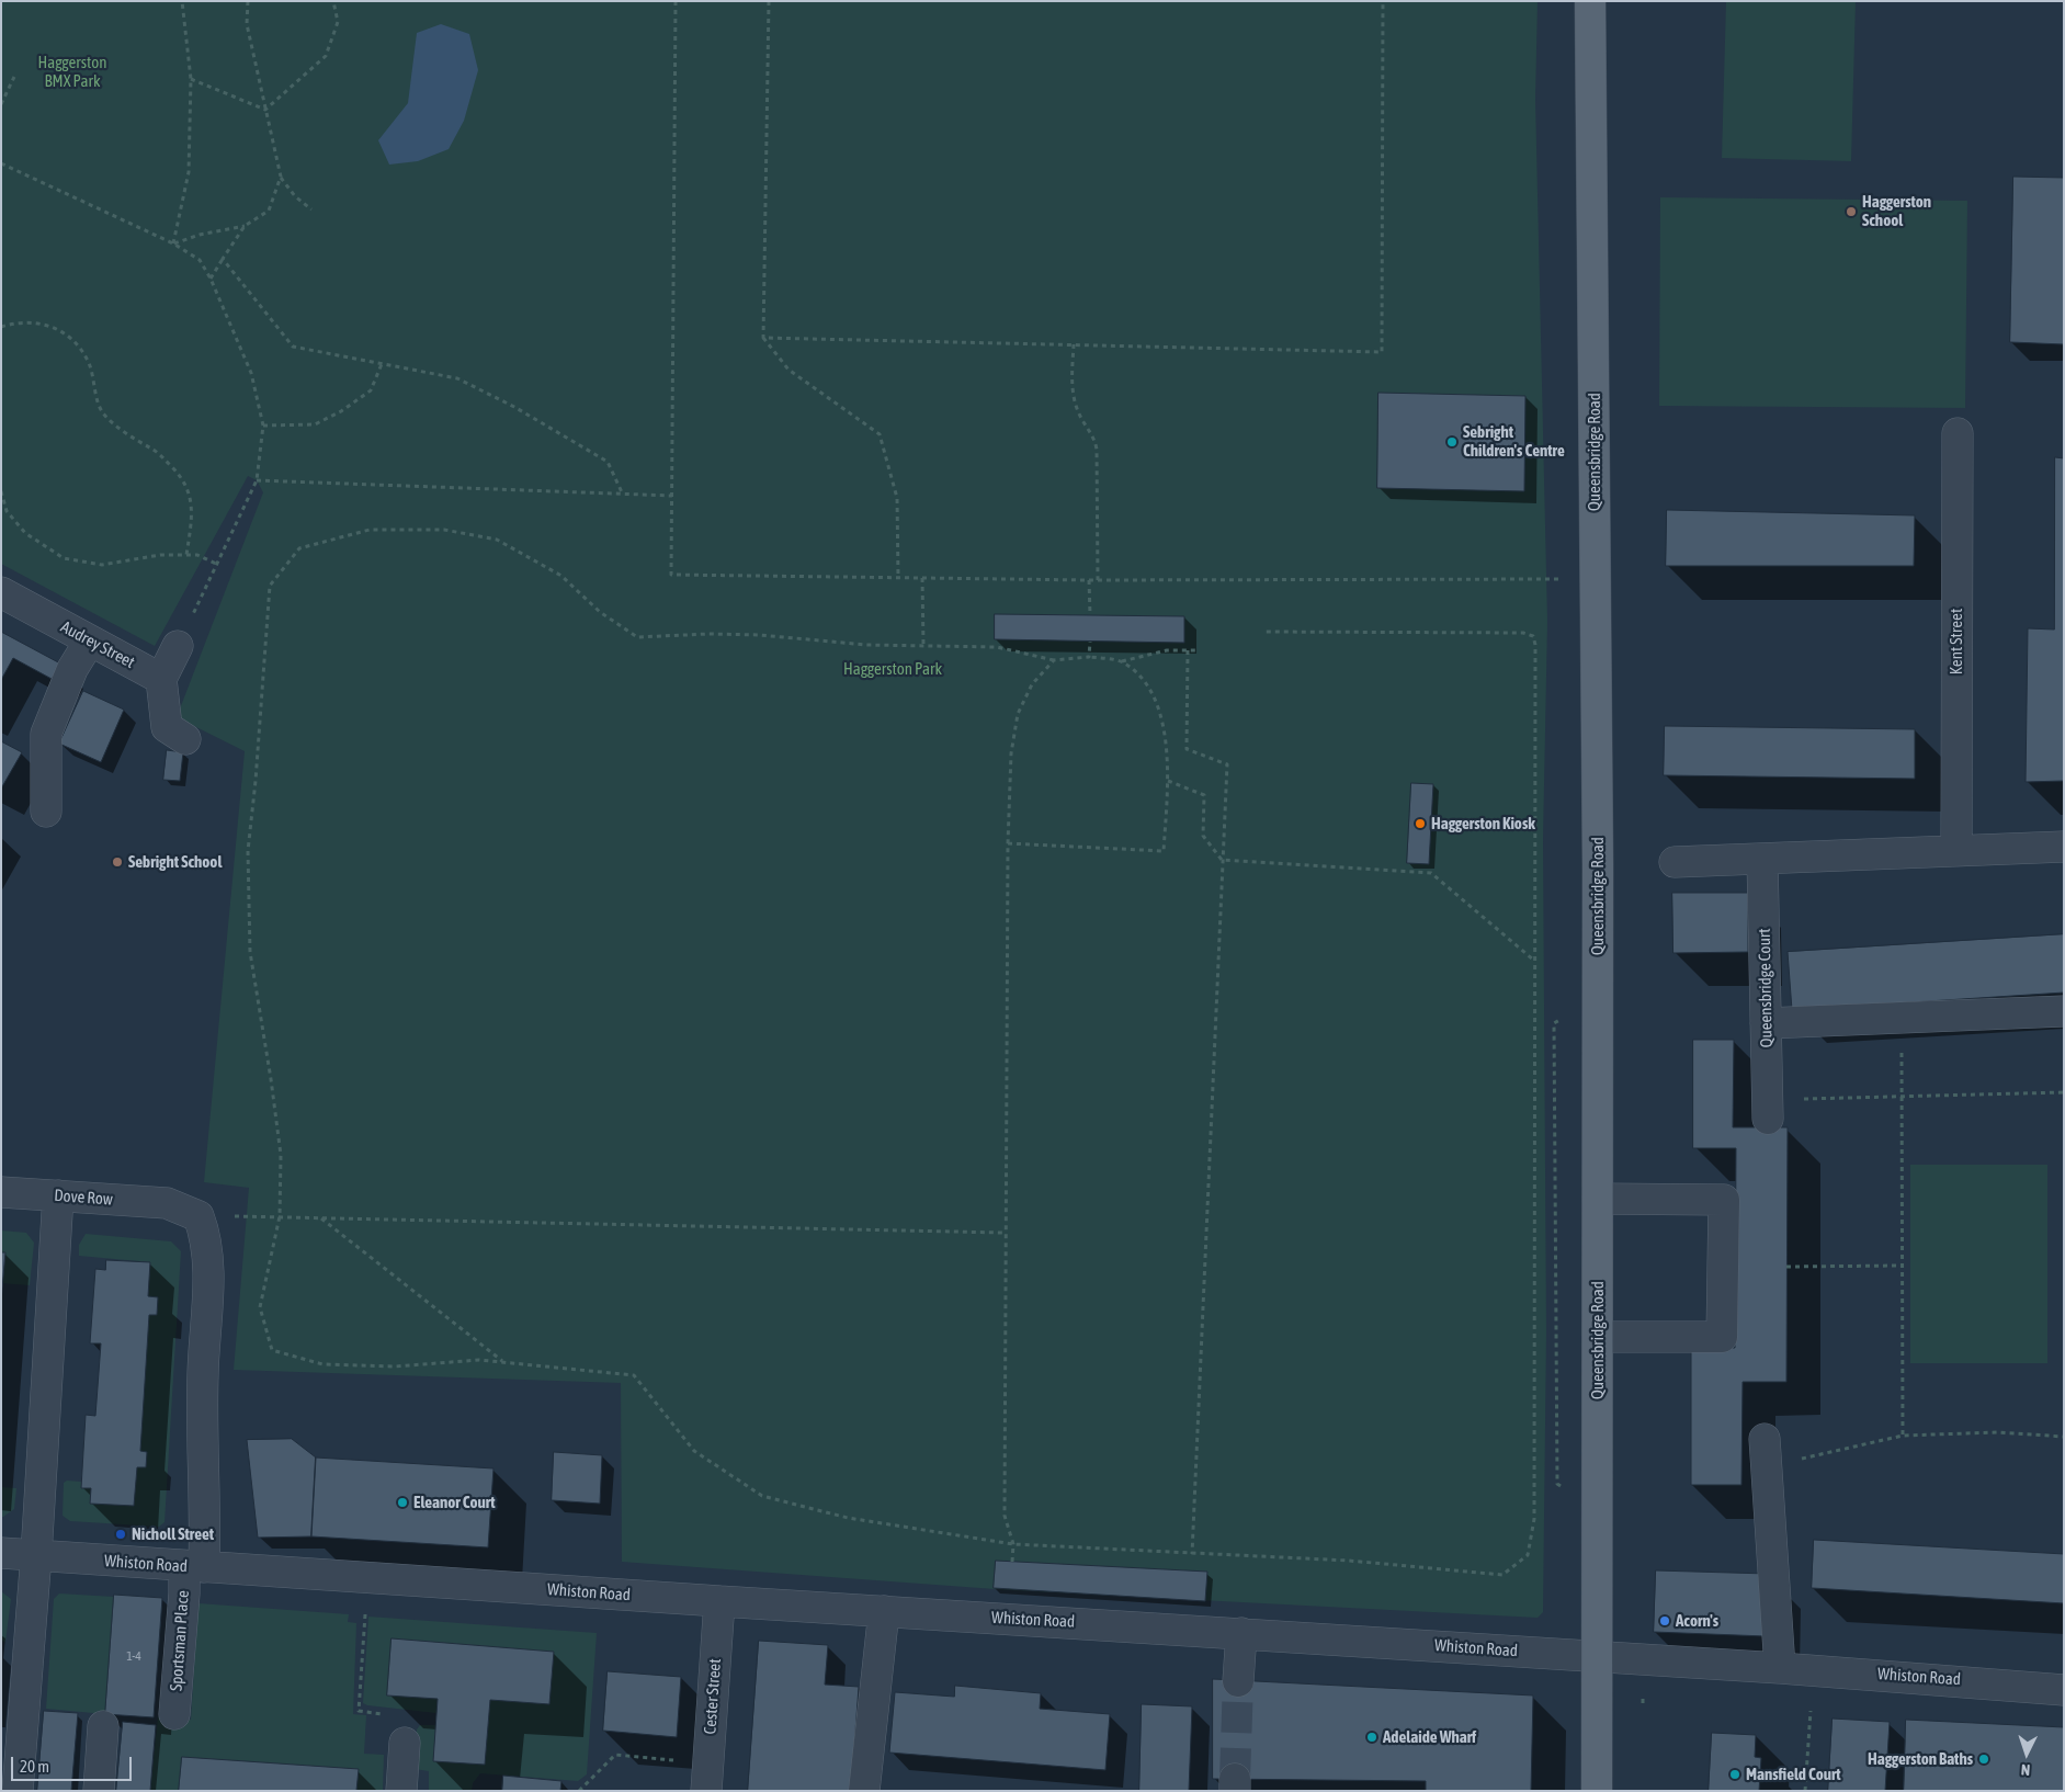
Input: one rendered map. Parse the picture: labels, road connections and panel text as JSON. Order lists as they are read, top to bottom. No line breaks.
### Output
{"streets":{"main road":["Queensbridge Road"],"street":["Kent Street","Audrey Street","Queensbridge Court","Dove Row","Whiston Road","Sportsman Place","Cester Street"]},"crossings":[["Queensbridge Road","Whiston Road"],["Whiston Road","Sportsman Place"],["Whiston Road","Cester Street"]],"parks":["Haggerston BMX Park","Haggerston Park"],"places":["Haggerston School","Sebright Children's Centre","Haggerston Kiosk","Sebright School","Eleanor Court","Nicholl Street","Acorn's","Adelaide Wharf","Haggerston Baths","Mansfield Court"],"house_numbers":["1-4"],"scale_bar":"20 m","north":"bottom"}
